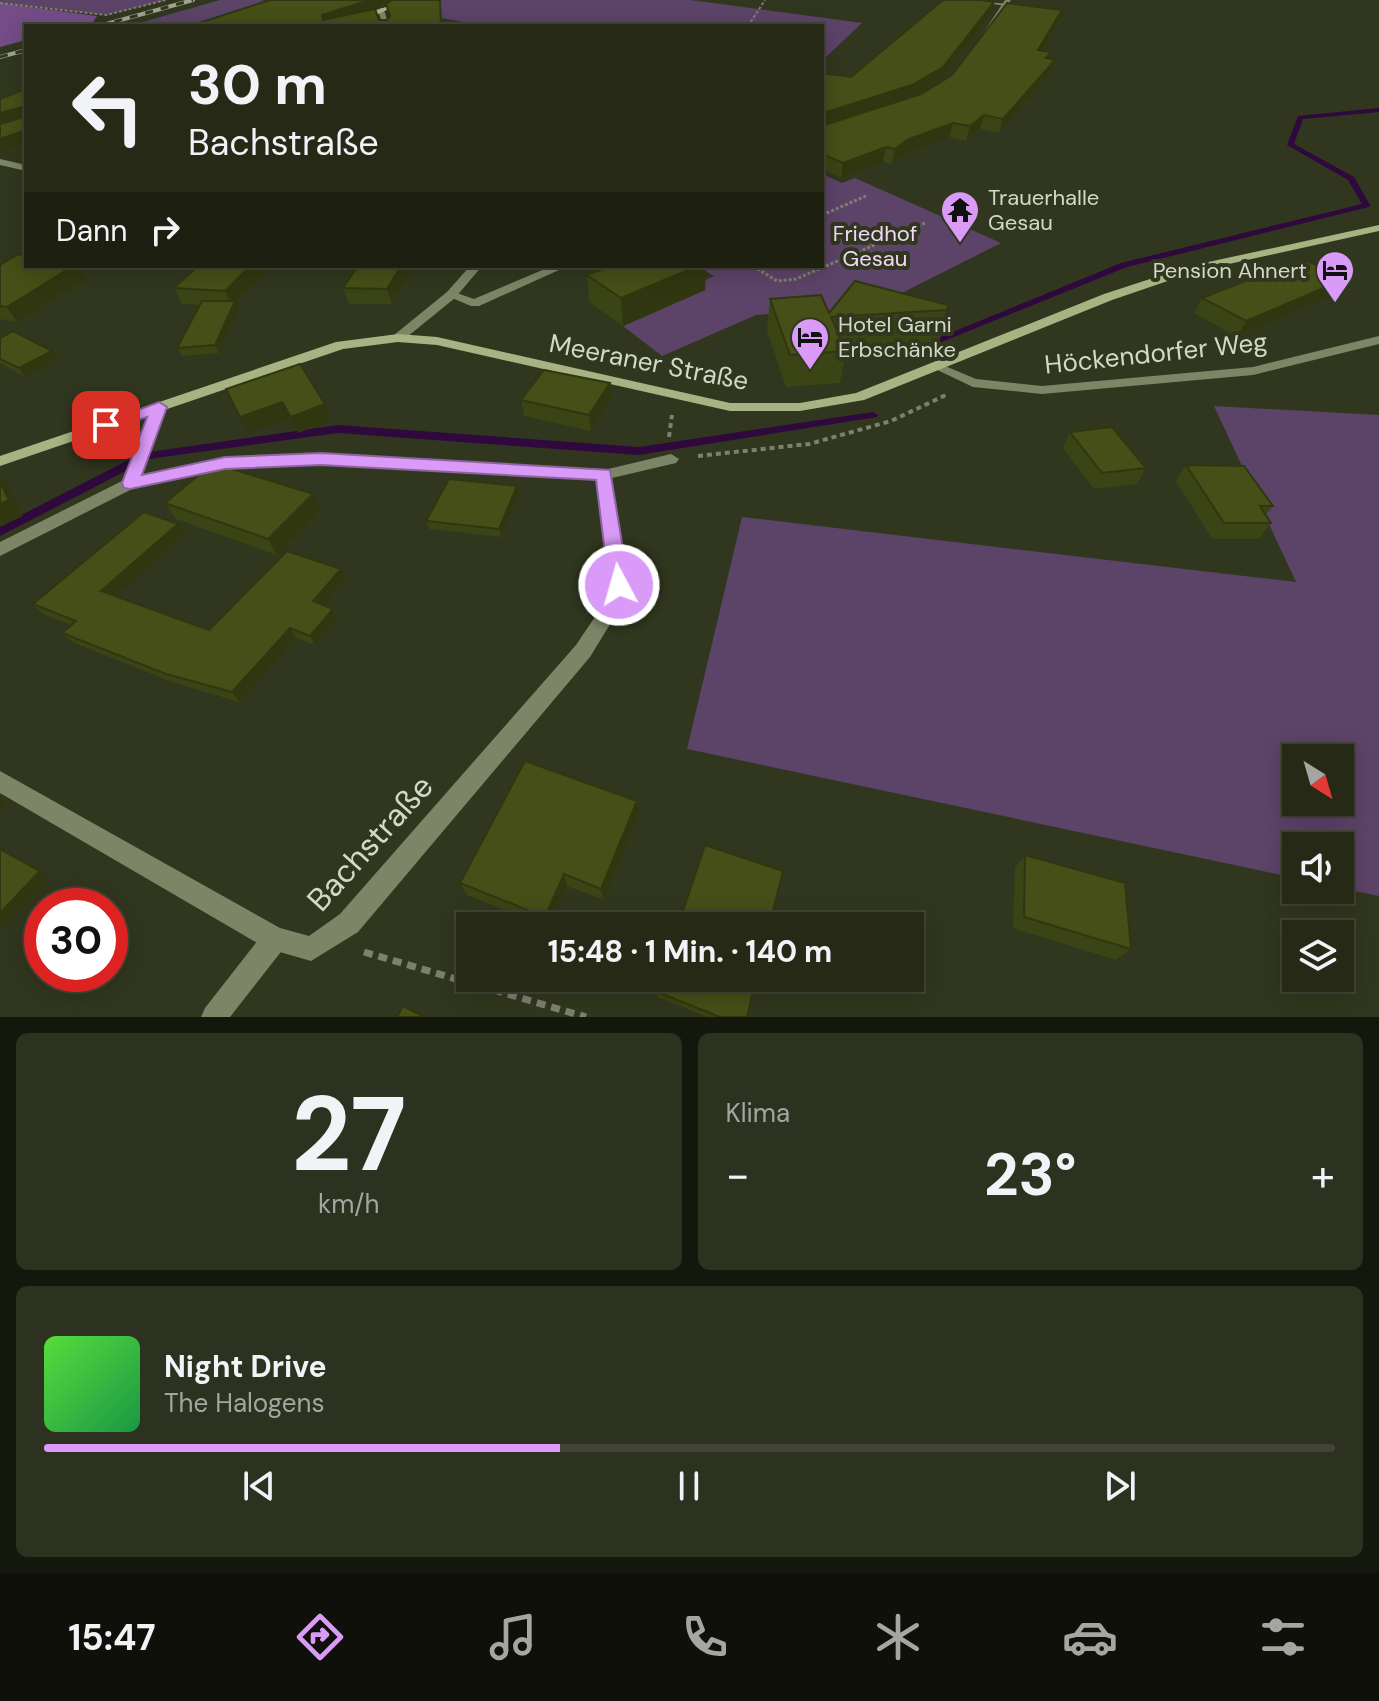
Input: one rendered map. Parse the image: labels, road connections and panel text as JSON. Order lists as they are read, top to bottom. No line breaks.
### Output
{"streets":{"street":["Höckendorfer Weg","Meeraner Straße","Bachstraße"]},"crossings":[["Höckendorfer Weg","Meeraner Straße"]],"parks":["Friedhof Gesau"],"places":{"temple":["Trauerhalle Gesau"],"hotel":["Pension Ahnert","Hotel Garni Erbschänke"]},"north":"bottom right","page":{"turn":["30 m","Bachstraße"],"then":"Dann","limit":"30","trip":"15:48 · 1 Min. · 140 m","tile":[["27","km/h"],"Klima"],"heat":["−","23°","+"],"song":["Night Drive","The Halogens"],"tabs":"15:47"}}
